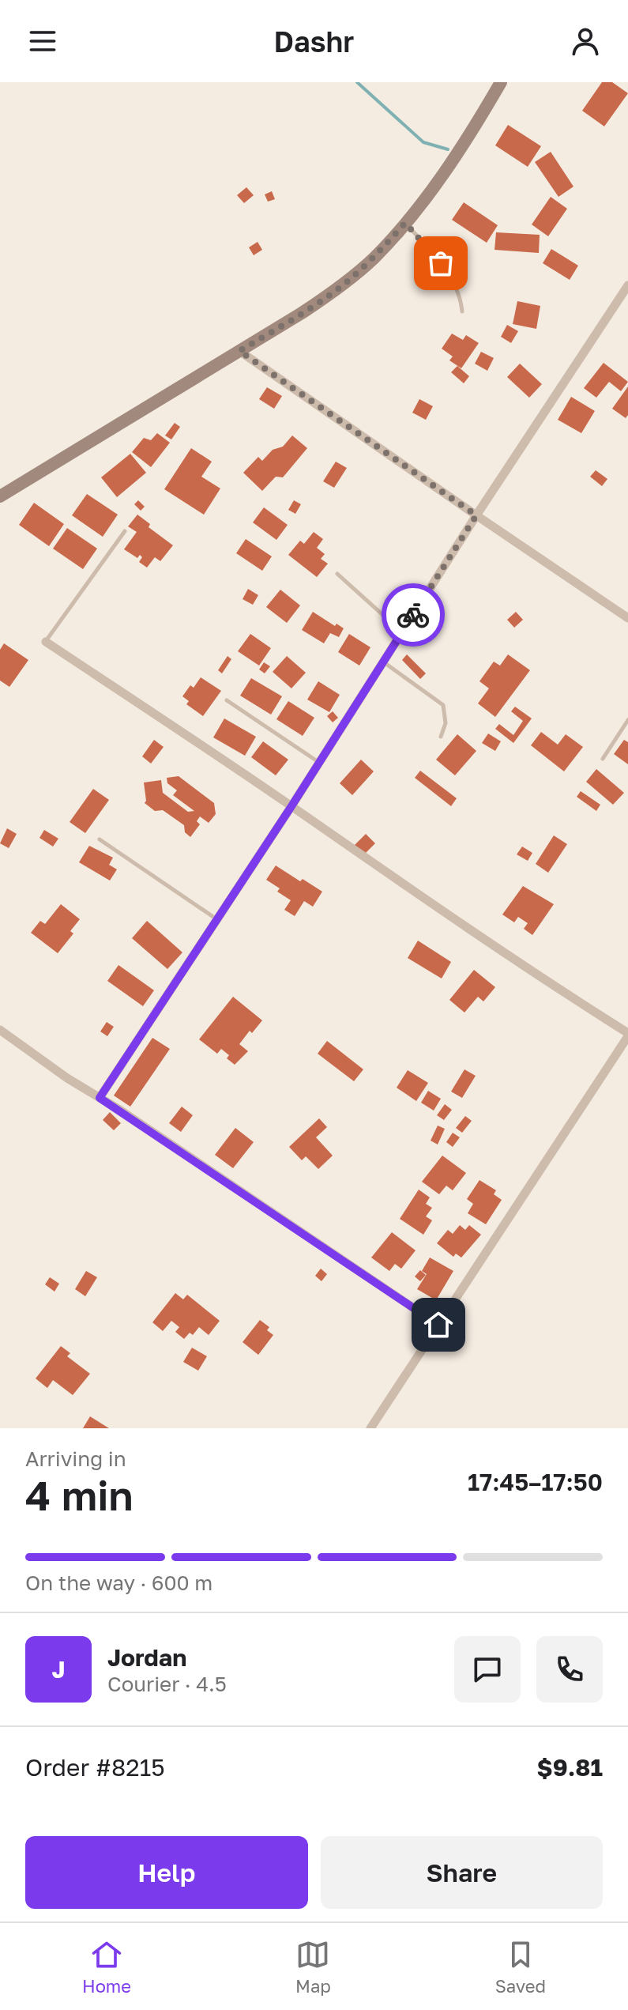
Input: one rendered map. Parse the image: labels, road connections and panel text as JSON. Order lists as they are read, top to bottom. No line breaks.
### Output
{"page":{"header":"Dashr","heading":["4 min","Arriving in","17:45–17:50"],"panel":["Jordan","Courier · 4.5","Order #8215","$9.81"],"bar":"On the way · 600 m","round":"J","buttons":["Help","Share"],"tabs":["Home","Map","Saved"]}}
